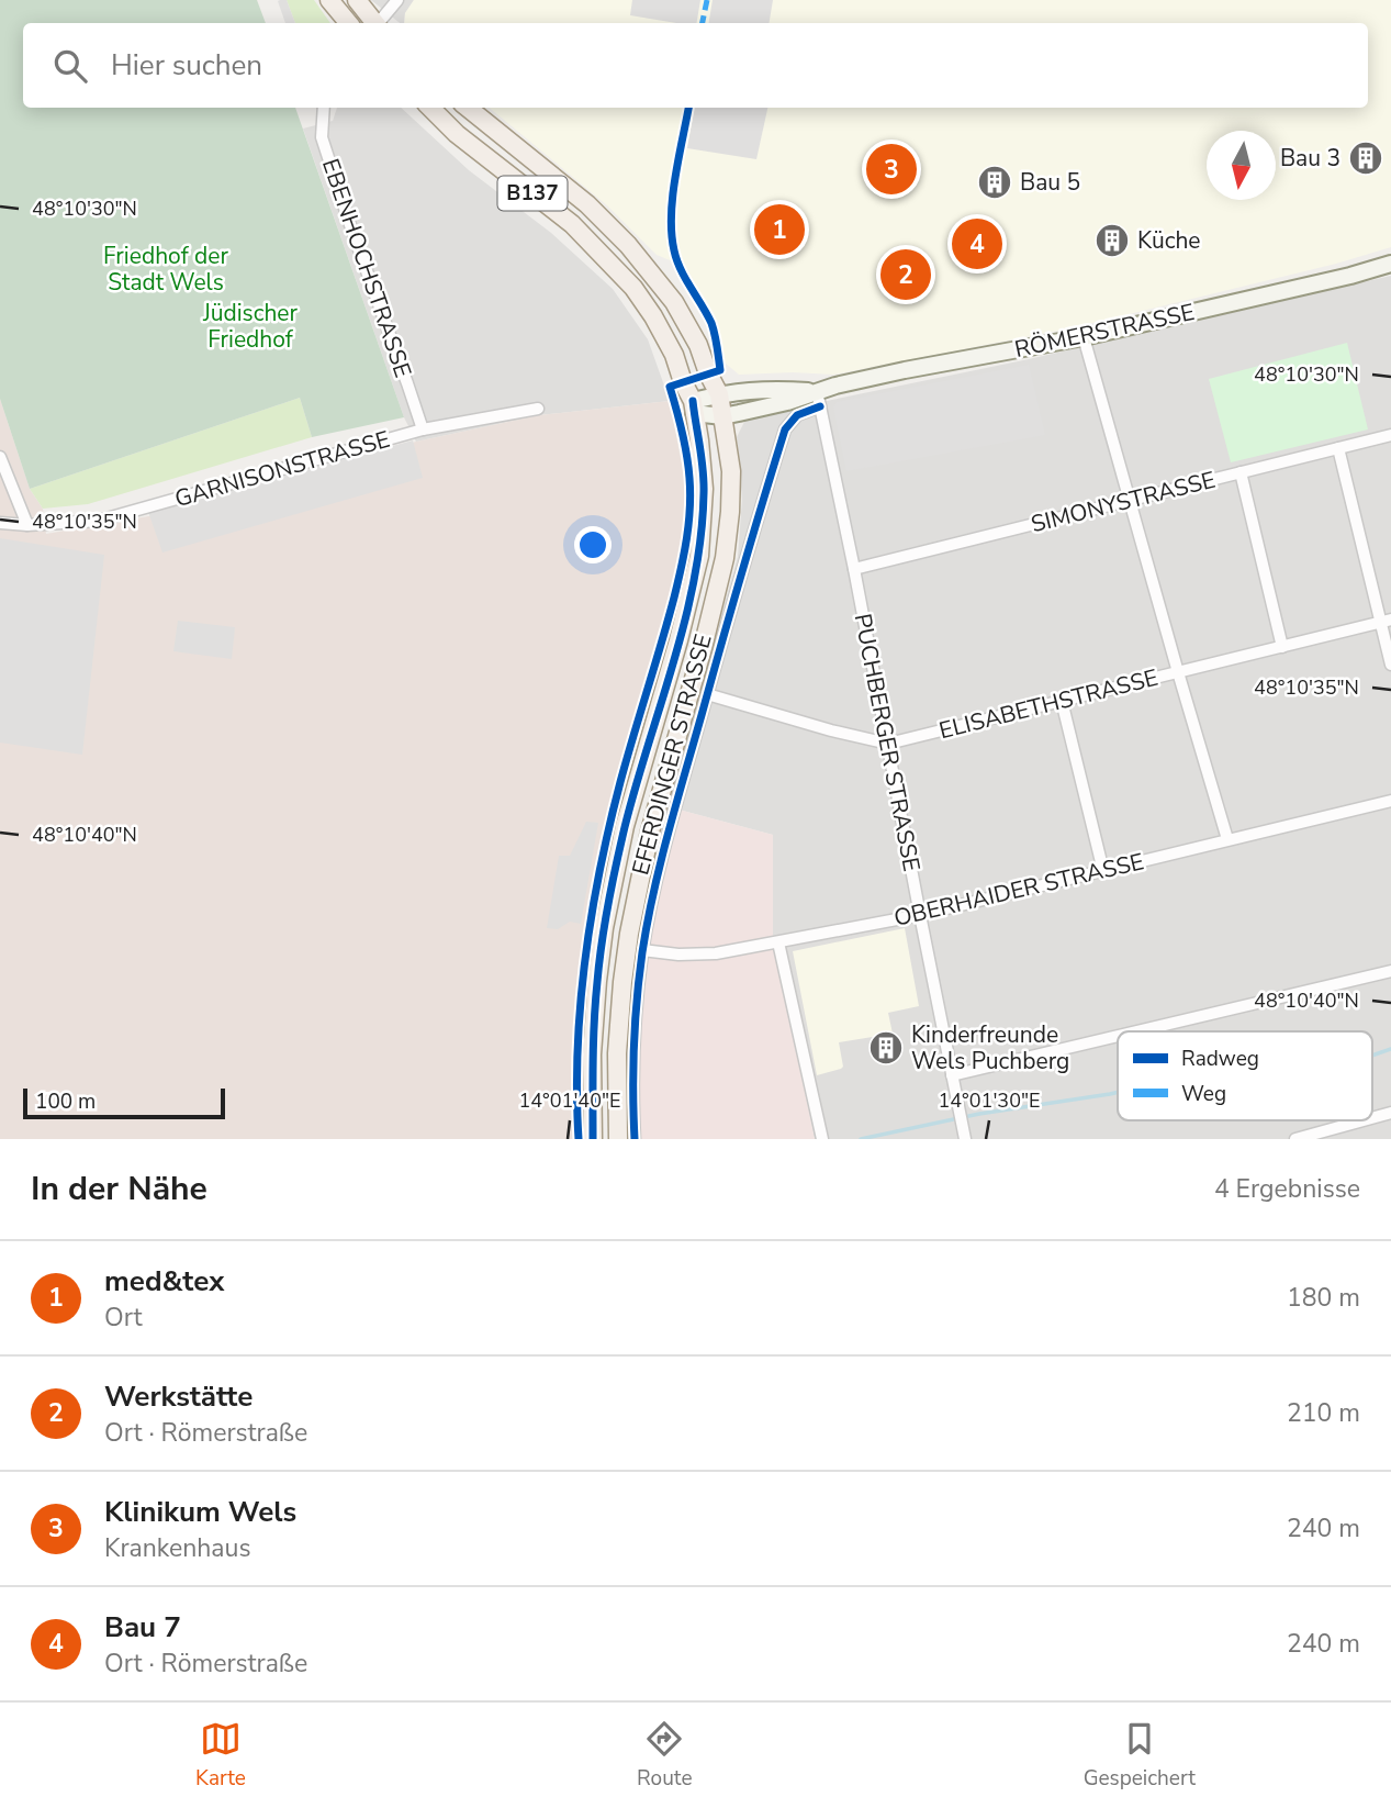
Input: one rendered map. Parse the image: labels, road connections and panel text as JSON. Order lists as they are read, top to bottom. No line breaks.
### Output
{"streets":{"main road":["B137","RÖMERSTRASSE"],"street":["EBENHOCHSTRASSE","GARNISONSTRASSE","SIMONYSTRASSE","ELISABETHSTRASSE","PUCHBERGER STRASSE","EFERDINGER STRASSE","OBERHAIDER STRASSE"]},"crossings":[["B137","RÖMERSTRASSE"],["EBENHOCHSTRASSE","GARNISONSTRASSE"],["RÖMERSTRASSE","PUCHBERGER STRASSE"],["RÖMERSTRASSE","EFERDINGER STRASSE"],["SIMONYSTRASSE","PUCHBERGER STRASSE"],["ELISABETHSTRASSE","PUCHBERGER STRASSE"],["ELISABETHSTRASSE","EFERDINGER STRASSE"],["PUCHBERGER STRASSE","EFERDINGER STRASSE"],["PUCHBERGER STRASSE","OBERHAIDER STRASSE"],["EFERDINGER STRASSE","OBERHAIDER STRASSE"]],"parks":["Friedhof der Stadt Wels","Jüdischer Friedhof"],"places":{"building":["Bau 3","Bau 5","Küche","Kinderfreunde Wels Puchberg"]},"legend":["Radweg","Weg"],"scale_bar":"100 m","north":"bottom","page":{"search":"Hier suchen","pins":["3","1","4","2"],"scale":"100 m","heading":["In der Nähe","4 Ergebnisse"],"list":[{"mark":"1","name":"med&tex","note":"Ort","value":"180 m"},{"mark":"2","name":"Werkstätte","note":"Ort · Römerstraße","value":"210 m"},{"mark":"3","name":"Klinikum Wels","note":"Krankenhaus","value":"240 m"},{"mark":"4","name":"Bau 7","note":"Ort · Römerstraße","value":"240 m"}],"nav":["Karte","Route","Gespeichert"]},"coordinates":["48°10'30\"N","48°10'35\"N","48°10'40\"N","14°01'40\"E","14°01'30\"E"]}
